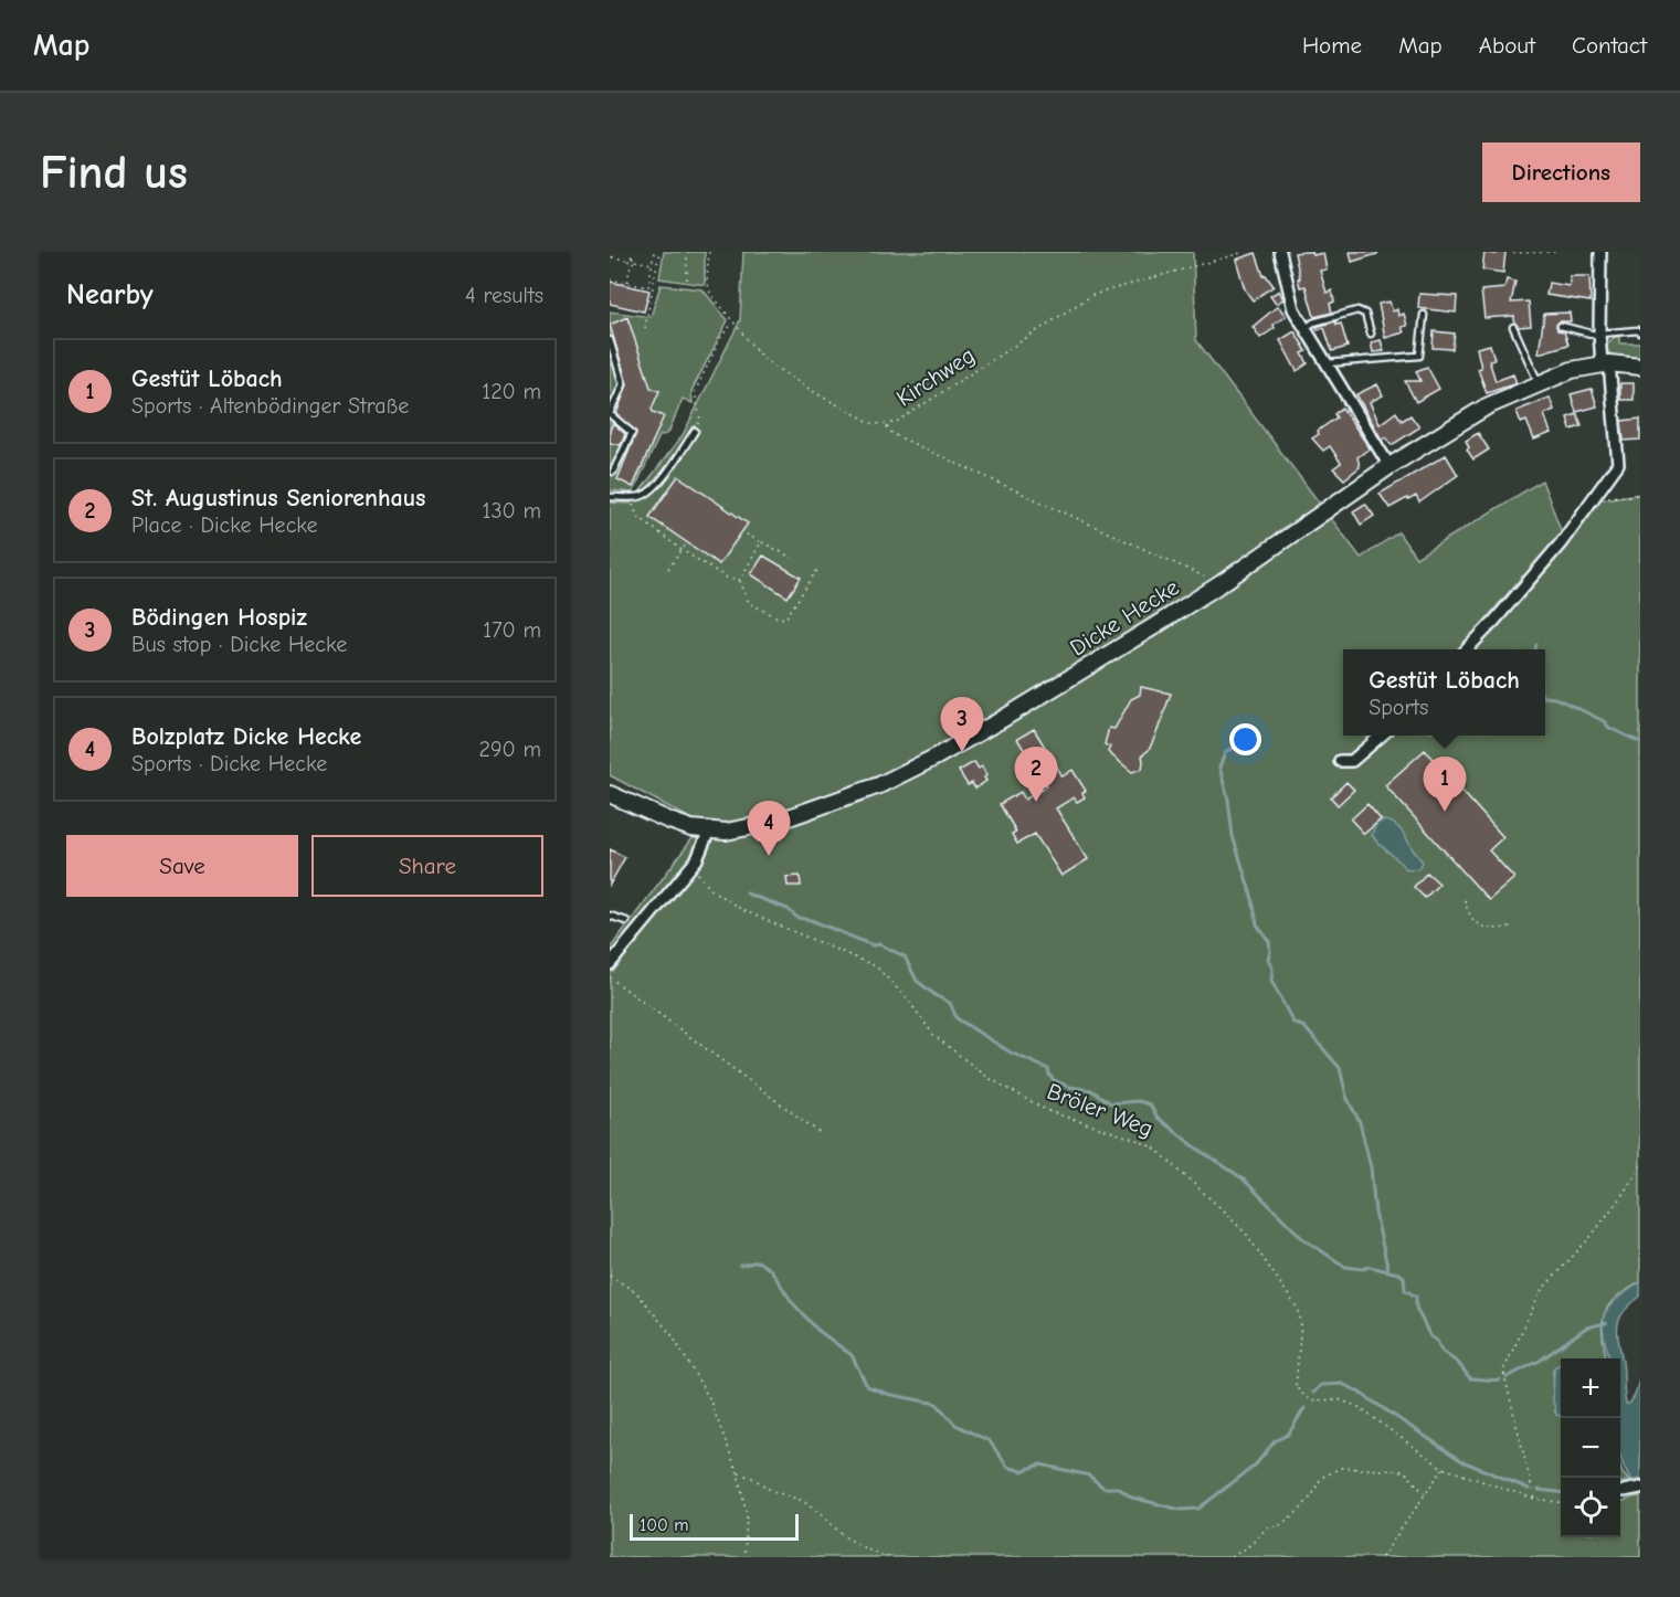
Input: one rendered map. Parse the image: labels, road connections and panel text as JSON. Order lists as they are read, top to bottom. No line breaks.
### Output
{"streets":{"street":["Dicke Hecke"],"path":["Kirchweg","Bröler Weg"]},"scale_bar":"100 m","page":{"header":"Map","nav":["Home","Map","About","Contact"],"buttons":["Directions",["Save","Share"]],"title":"Find us","heading":["Nearby","4 results"],"list":[{"mark":"1","name":"Gestüt Löbach","note":"Sports · Altenbödinger Straße","value":"120 m"},{"mark":"2","name":"St. Augustinus Seniorenhaus","note":"Place · Dicke Hecke","value":"130 m"},{"mark":"3","name":"Bödingen Hospiz","note":"Bus stop · Dicke Hecke","value":"170 m"},{"mark":"4","name":"Bolzplatz Dicke Hecke","note":"Sports · Dicke Hecke","value":"290 m"}],"popup":["Gestüt Löbach","Sports"],"pins":["3","2","1","4"],"map_buttons":["+","−"],"scale":"100 m"}}
